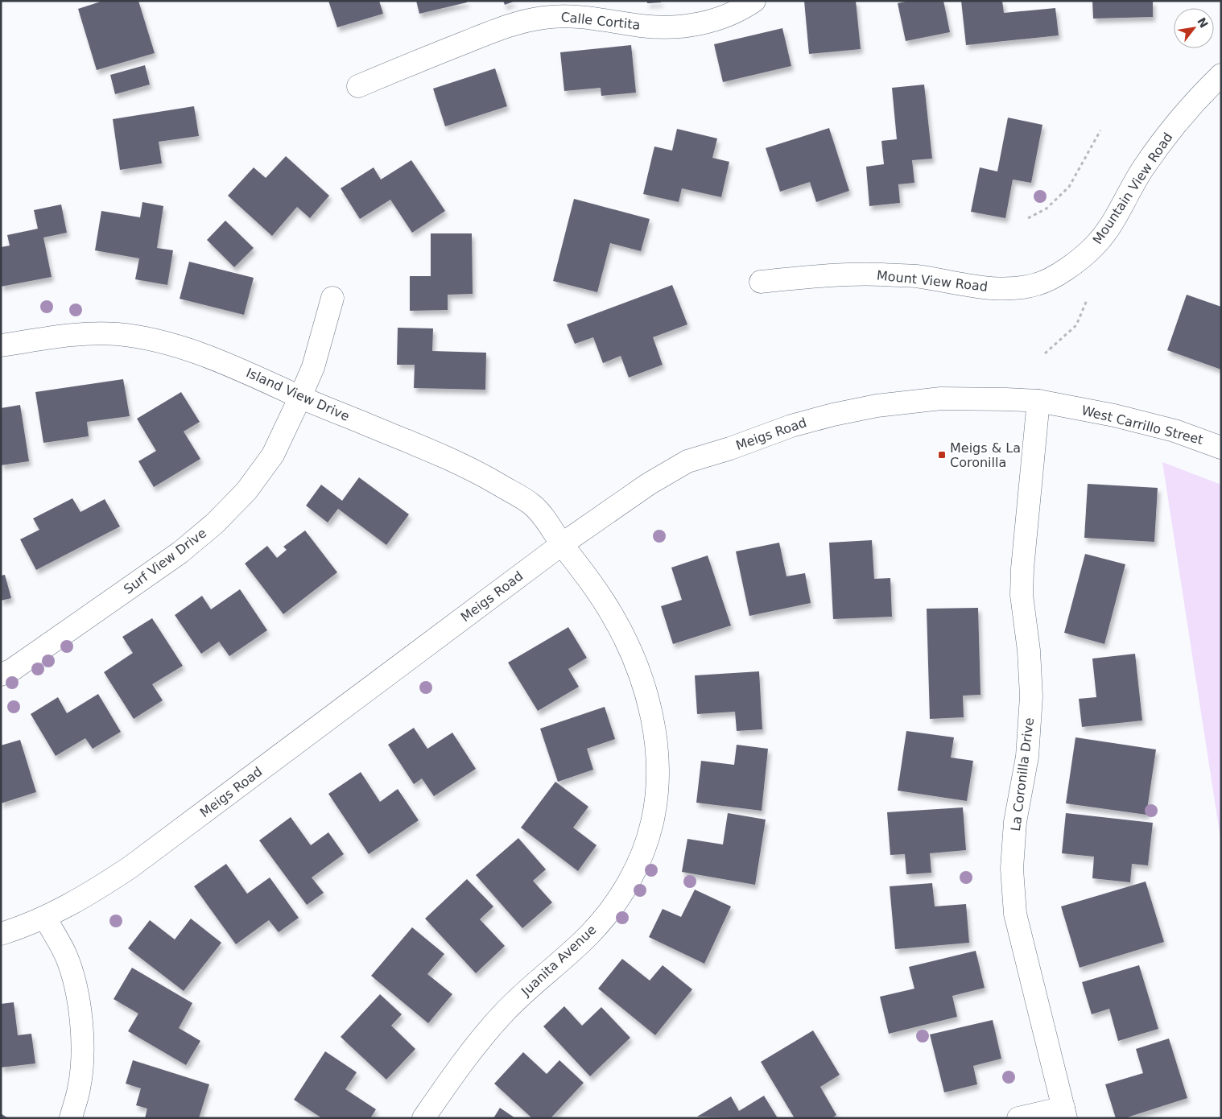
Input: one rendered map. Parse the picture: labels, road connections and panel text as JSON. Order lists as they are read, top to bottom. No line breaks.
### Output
{"streets":{"street":["Calle Cortita","Mountain View Road","Mount View Road","Island View Drive","West Carrillo Street","Meigs Road","Surf View Drive","La Coronilla Drive","Juanita Avenue"]},"crossings":[["Mountain View Road","Mount View Road"],["Island View Drive","Meigs Road"],["Island View Drive","Surf View Drive"],["Island View Drive","Juanita Avenue"],["West Carrillo Street","Meigs Road"],["West Carrillo Street","La Coronilla Drive"],["Meigs Road","La Coronilla Drive"],["Meigs Road","Juanita Avenue"]],"places":{"transit":["Meigs & La Coronilla"]},"north":"top right"}
